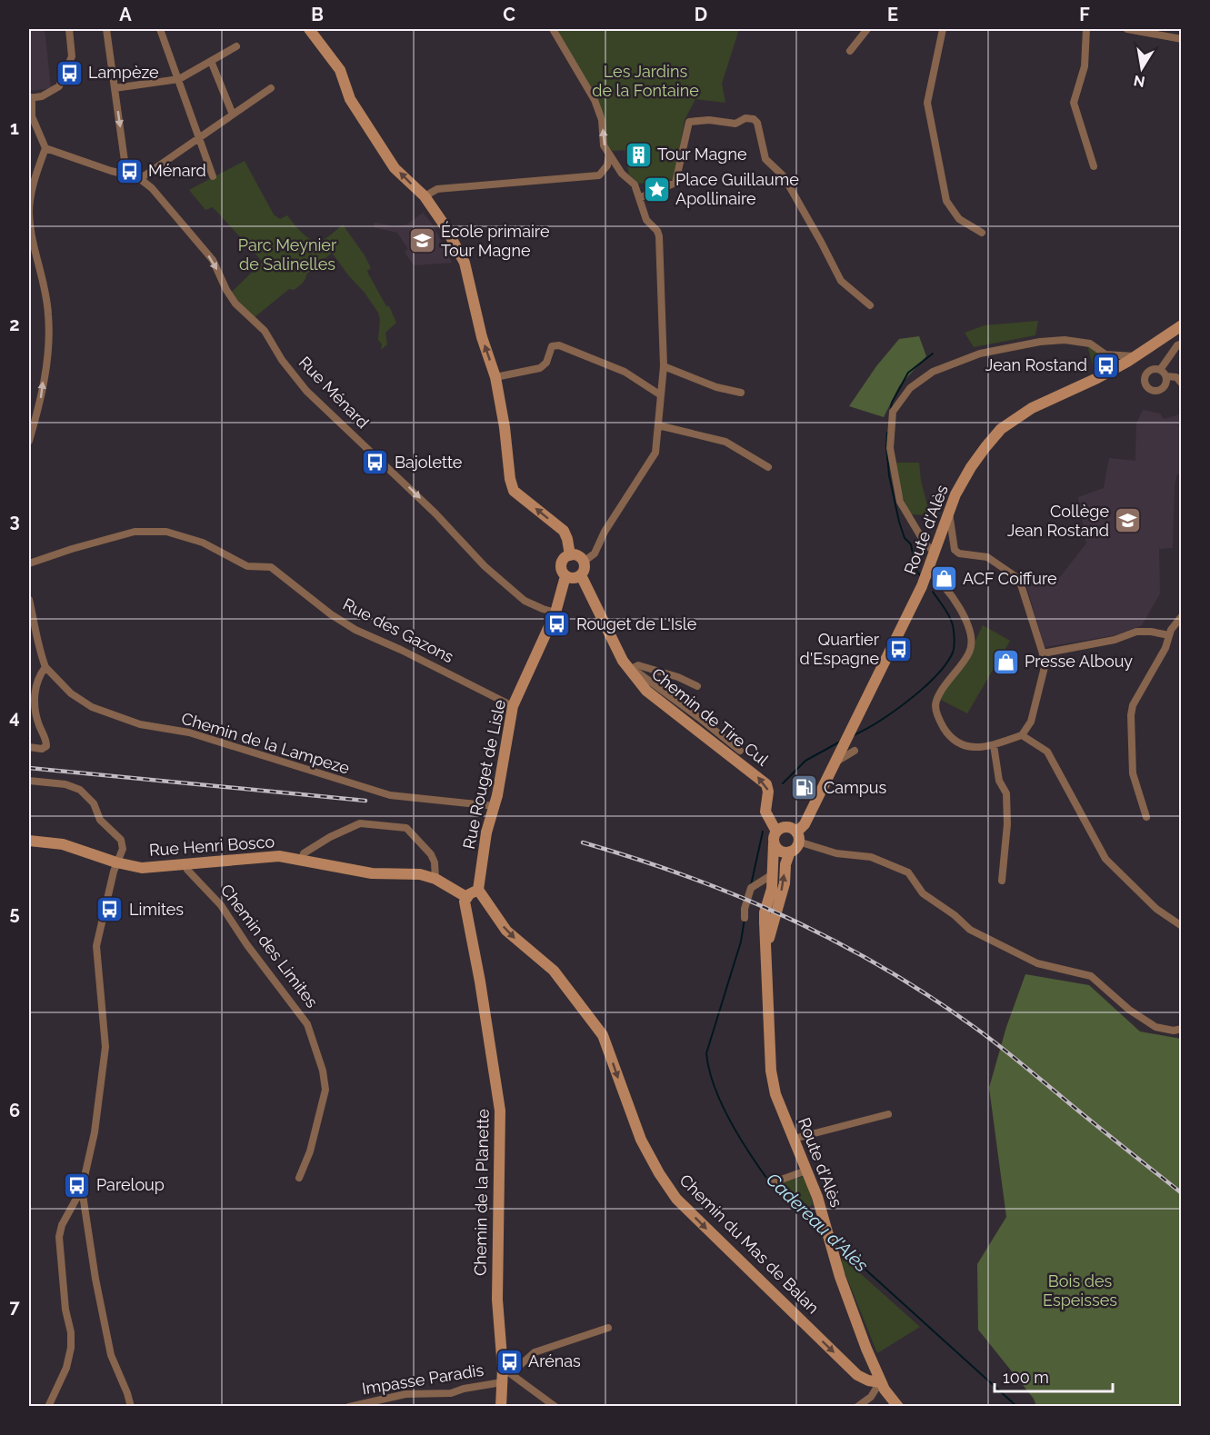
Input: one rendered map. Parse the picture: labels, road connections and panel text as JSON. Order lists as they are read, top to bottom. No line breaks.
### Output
{"streets":{"street":["Rue Ménard","Route d'Alès","Rue des Gazons","Chemin de Tire Cul","Chemin de la Lampeze","Rue Rouget de Lisle","Rue Henri Bosco","Chemin des Limites","Chemin de la Planette","Chemin du Mas de Balan","Impasse Paradis"]},"crossings":[["Rue Ménard","Rue Rouget de Lisle"],["Route d'Alès","Chemin de Tire Cul"],["Route d'Alès","Chemin du Mas de Balan"],["Rue des Gazons","Rue Rouget de Lisle"],["Chemin de Tire Cul","Rue Rouget de Lisle"],["Chemin de la Lampeze","Rue Rouget de Lisle"],["Rue Rouget de Lisle","Chemin du Mas de Balan"],["Rue Henri Bosco","Chemin des Limites"],["Rue Henri Bosco","Chemin de la Planette"],["Chemin de la Planette","Impasse Paradis"]],"one_way":["Rue Ménard","Chemin du Mas de Balan"],"water":["Cadereau d'Alès"],"parks":["Les Jardins de la Fontaine","Parc Meynier de Salinelles","Bois des Espeisses"],"places":{"bus stop":["Lampèze","Ménard","Jean Rostand","Bajolette","Rouget de L'Isle","Quartier d'Espagne","Limites","Pareloup","Arénas"],"building":["Tour Magne"],"place":["Place Guillaume Apollinaire"],"school or university":["École primaire Tour Magne","Collège Jean Rostand"],"shop":["ACF Coiffure","Presse Albouy"],"fuel station":["Campus"]},"scale_bar":"100 m","north":"bottom","grid":{"columns":["A","B","C","D","E","F"],"rows":["1","2","3","4","5","6","7"]}}
